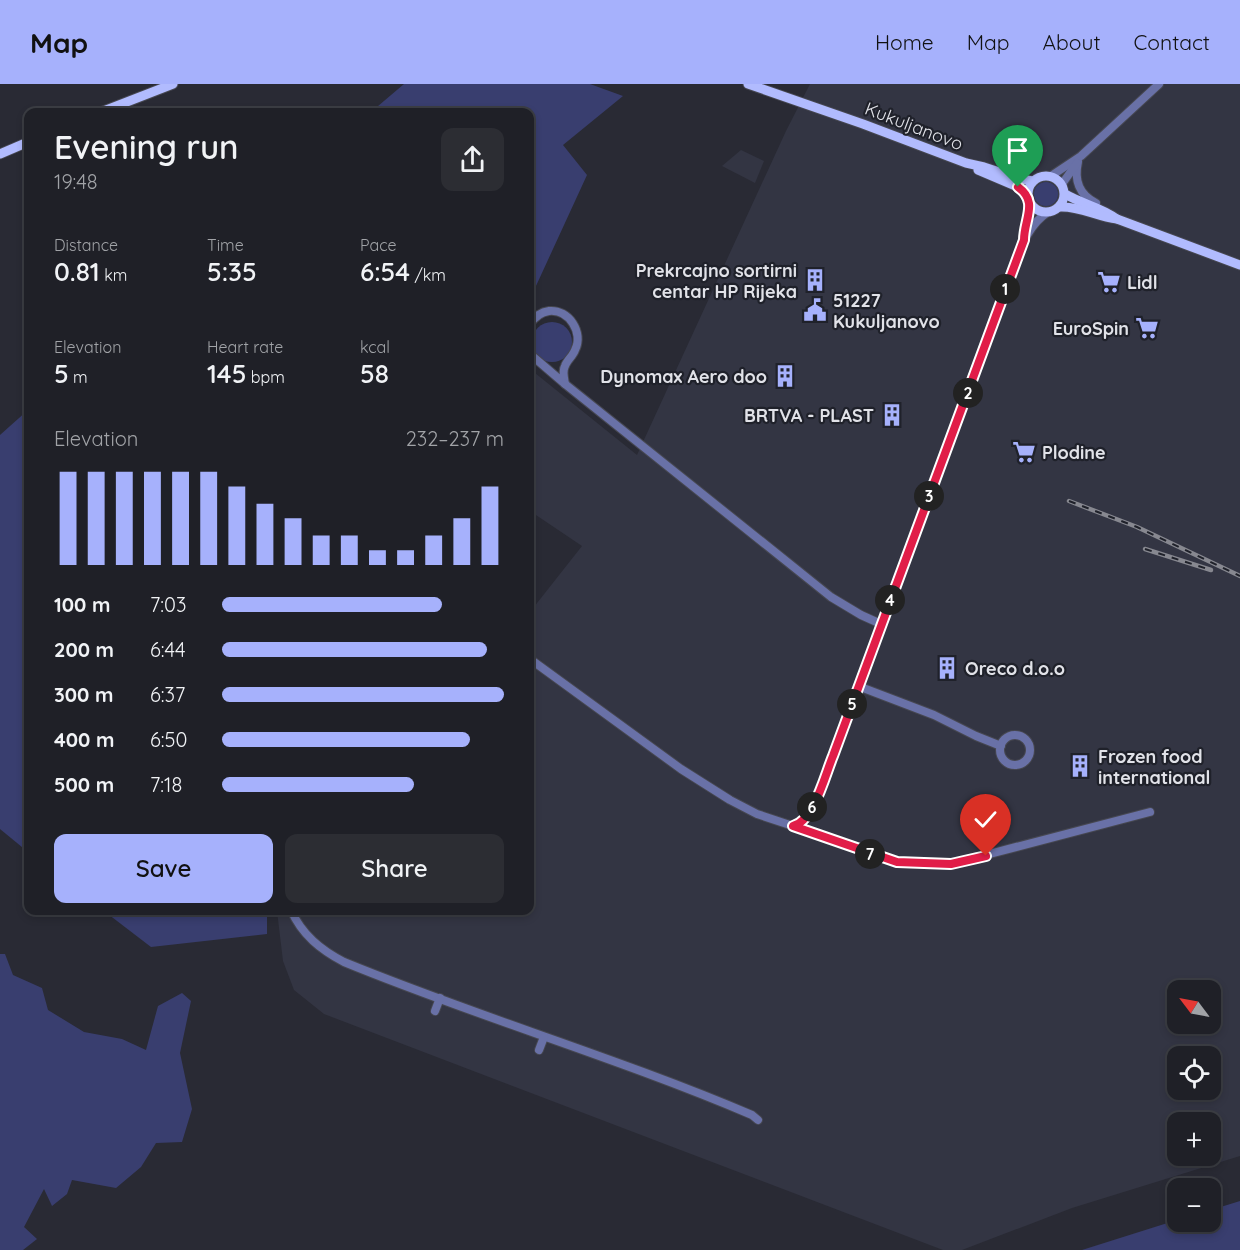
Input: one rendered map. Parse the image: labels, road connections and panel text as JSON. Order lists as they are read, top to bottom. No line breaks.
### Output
{"streets":{"main road":["Kukuljanovo"]},"places":{"building":["Prekrcajno sortirni centar HP Rijeka","Dynomax Aero doo","BRTVA - PLAST","Oreco d.o.o","Frozen food international"],"supermarket":["Lidl","EuroSpin","Plodine"],"public building":["51227 Kukuljanovo"]},"north":"top left","page":{"header":"Map","nav":["Home","Map","About","Contact"],"heading":["Evening run","19:48"],"stats":[["Distance","0.81 km"],["Time","5:35"],["Pace","6:54 /km"],["Elevation","5 m"],["Heart rate","145 bpm"],["kcal","58"]],"pins":["1","2","3","4","5","6","7"],"chart":["Elevation","232–237 m"],"list":[{"name":"100 m","note":"7:03"},{"name":"200 m","note":"6:44"},{"name":"300 m","note":"6:37"},{"name":"400 m","note":"6:50"},{"name":"500 m","note":"7:18"}],"buttons":["Save","Share"],"map_buttons":["+","−"]}}
